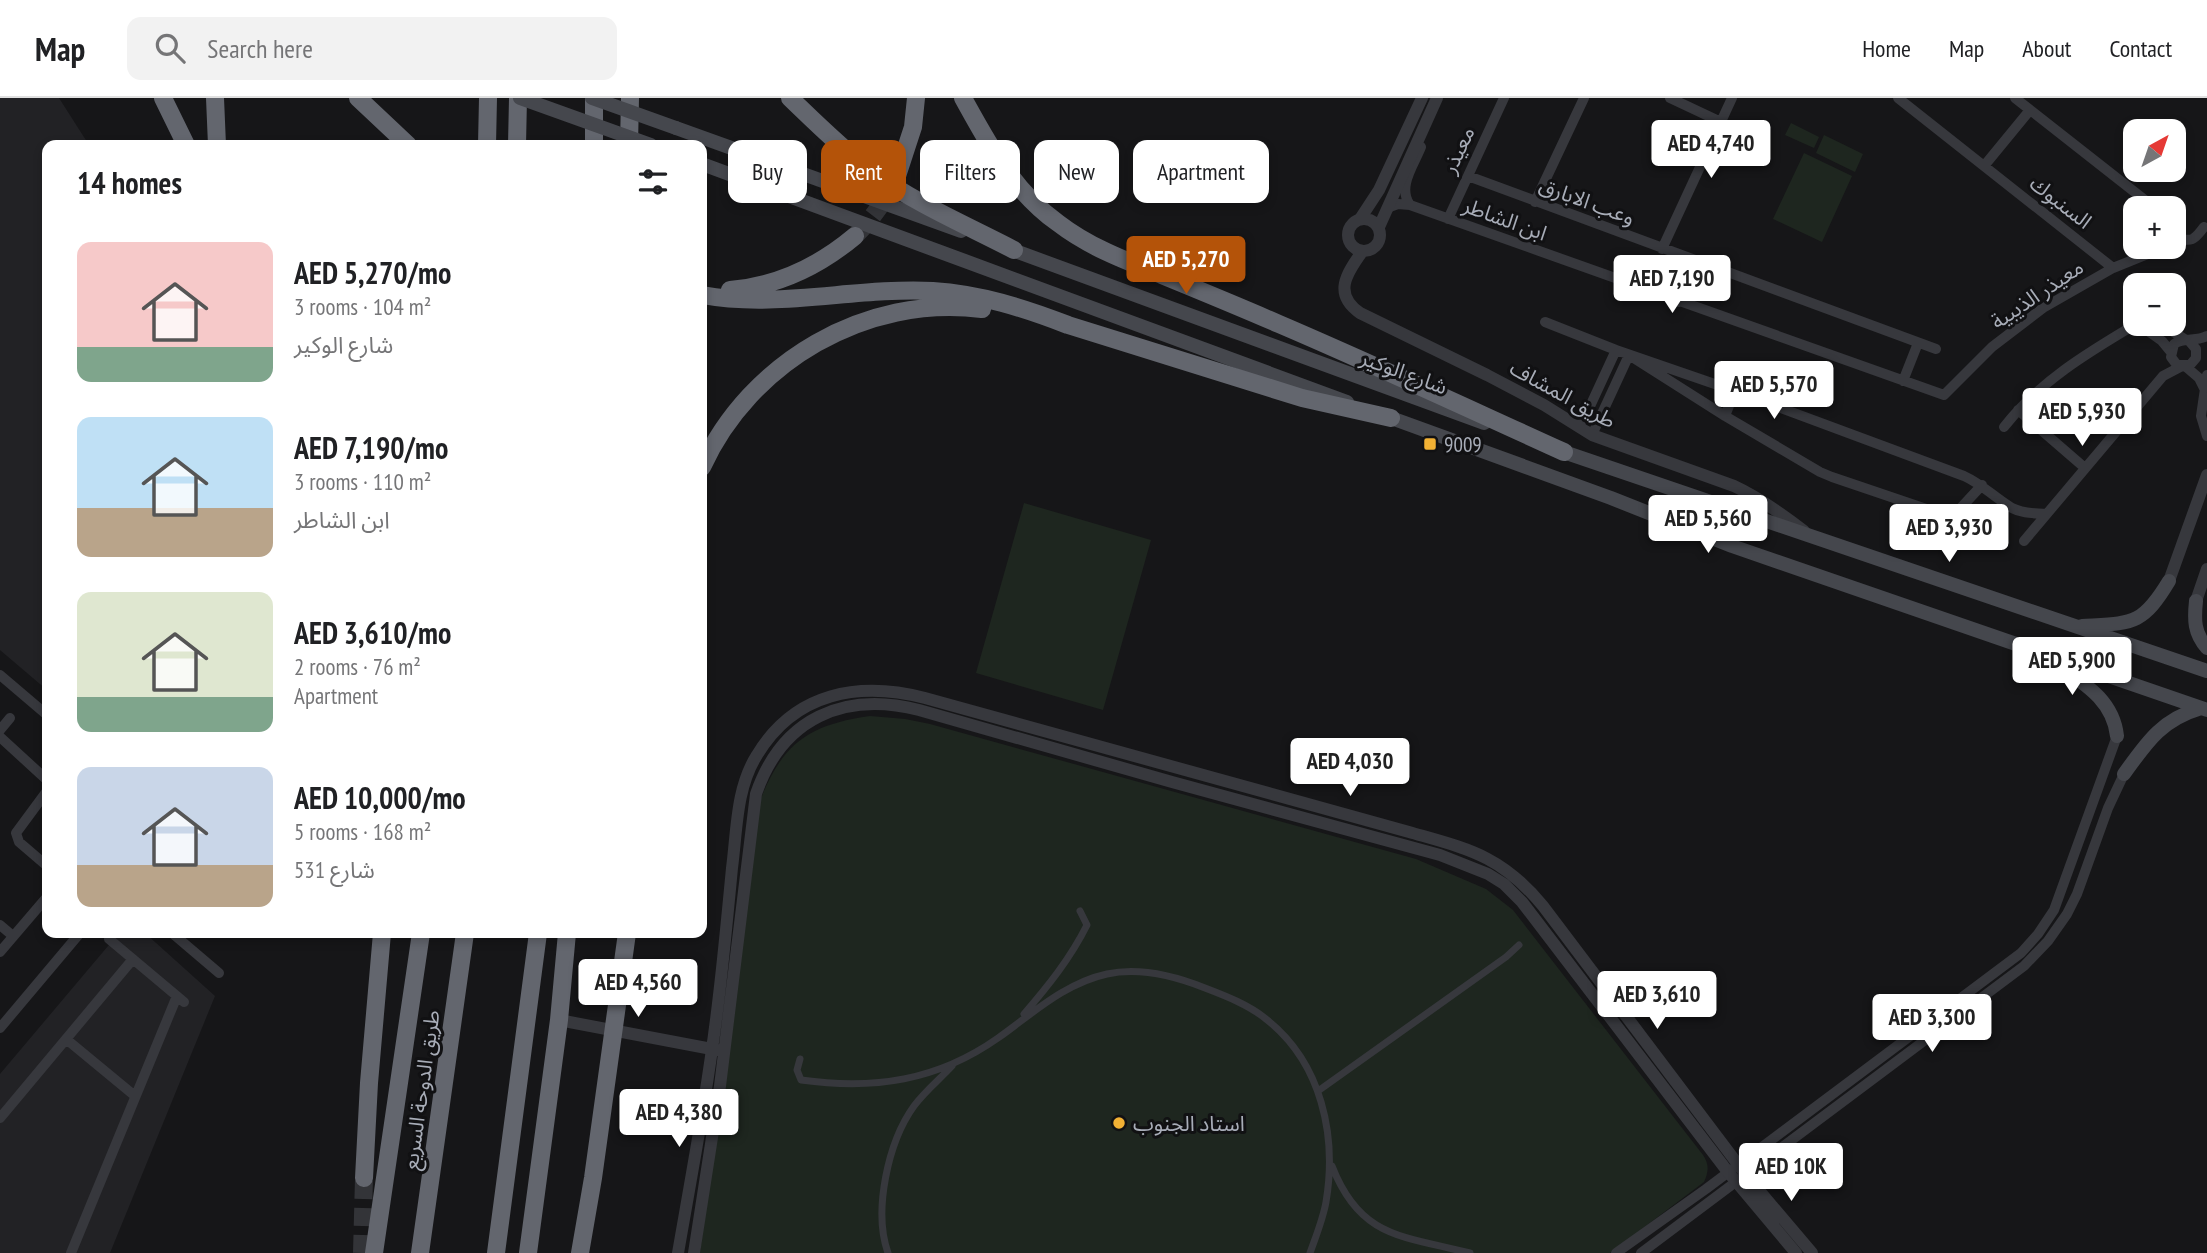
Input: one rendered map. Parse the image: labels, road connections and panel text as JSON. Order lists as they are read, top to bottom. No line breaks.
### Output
{"streets":{"highway":["طريق الدوحة السريع"],"main road":["شارع الوكير"],"street":["معيذر","وعب الابارق","السنبوك","ابن الشاطر","معيذر الذيبية","طريق المشاف"]},"crossings":[["معيذر","وعب الابارق"],["معيذر","ابن الشاطر"],["السنبوك","معيذر الذيبية"],["ابن الشاطر","معيذر الذيبية"],["شارع الوكير","طريق المشاف"]],"places":{"transit":["9009"],"other":["استاد الجنوب"]},"north":"top right","page":{"header":"Map","search":"Search here","nav":["Home","Map","About","Contact"],"map_buttons":["+","−"],"price":["AED 4,740","AED 5,270","AED 7,190","AED 5,570","AED 5,930","AED 5,560","AED 3,930","AED 5,900","AED 4,030","AED 4,560","AED 3,610","AED 3,300","AED 4,380","AED 10K"],"chip":["Buy","Rent","Filters","New","Apartment"],"heading":"14 homes","list":[{"name":"AED 5,270/mo","note":"3 rooms · 104 m² · شارع الوكير"},{"name":"AED 7,190/mo","note":"3 rooms · 110 m² · ابن الشاطر"},{"name":"AED 3,610/mo","note":"2 rooms · 76 m² · Apartment"},{"name":"AED 10,000/mo","note":"5 rooms · 168 m² · شارع 531"}]}}
